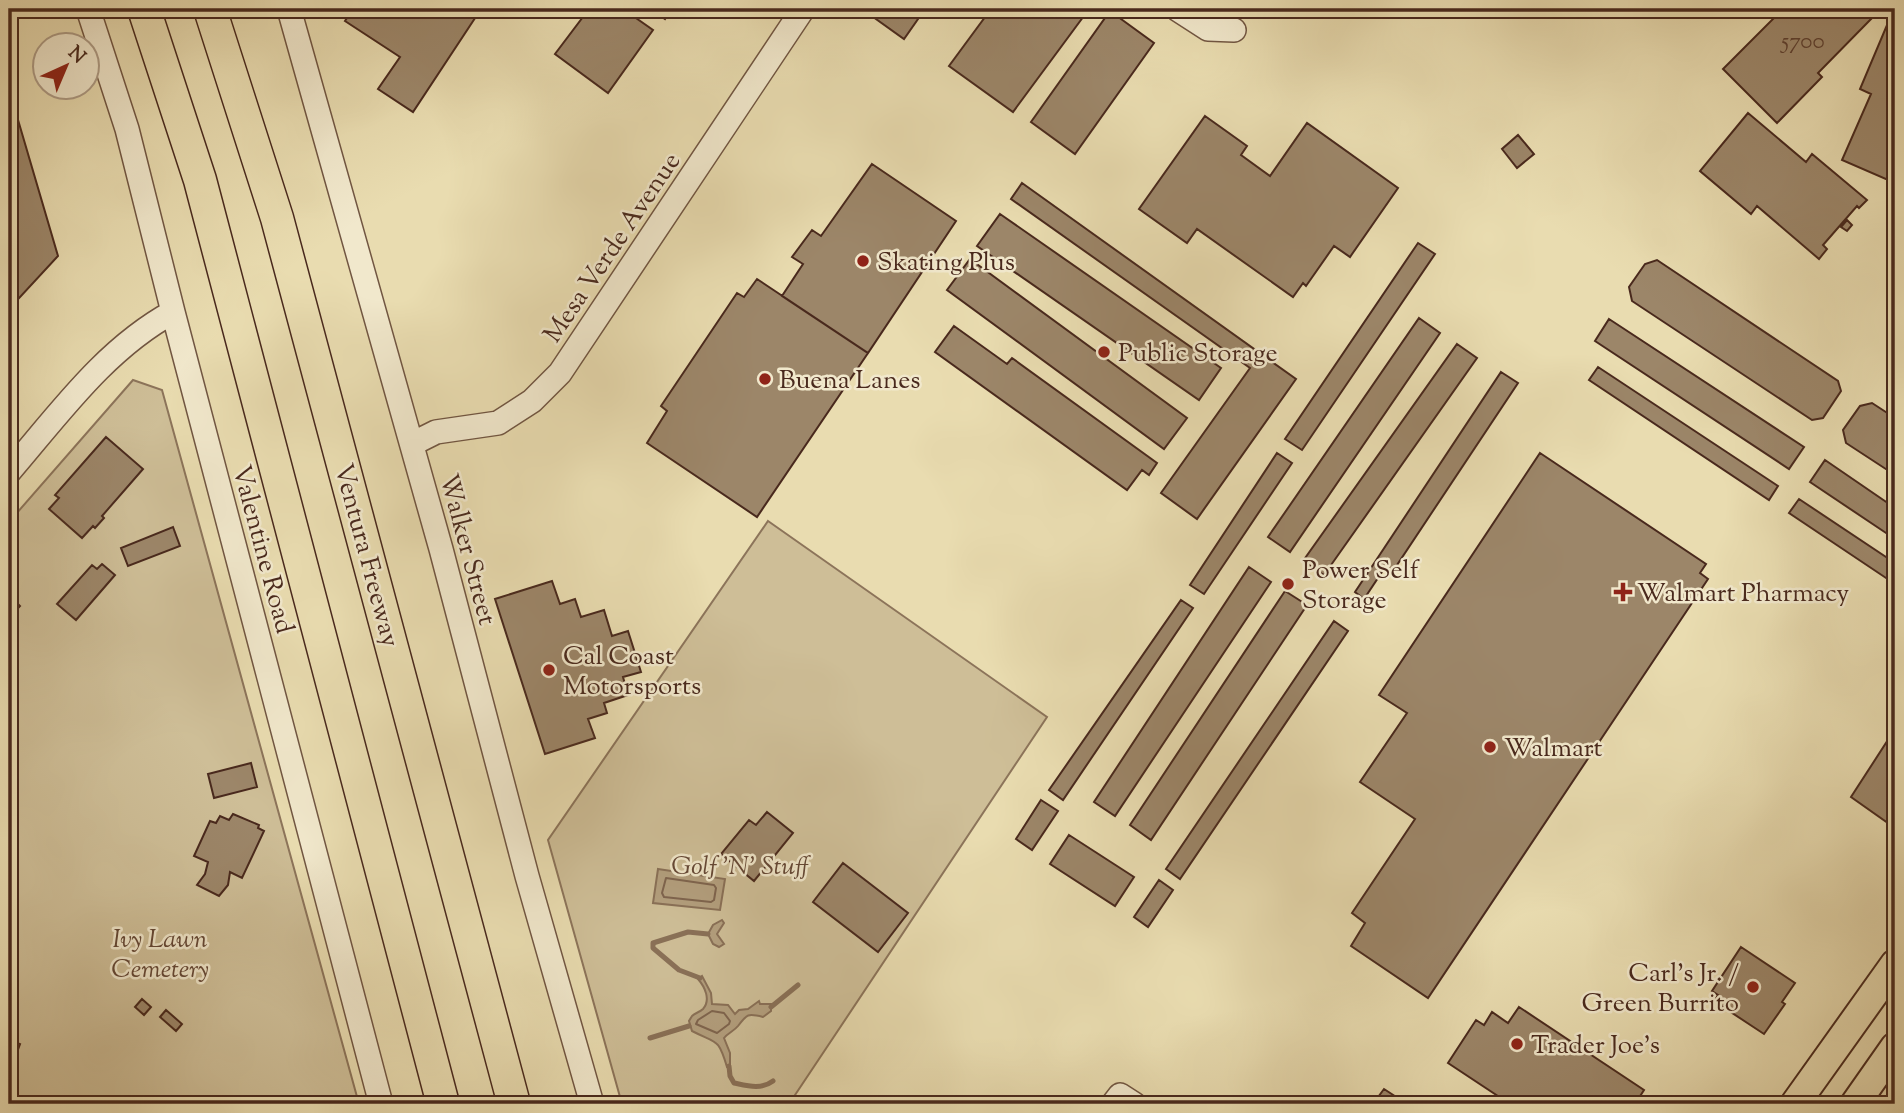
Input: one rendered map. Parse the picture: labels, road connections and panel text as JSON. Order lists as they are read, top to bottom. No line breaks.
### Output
{"streets":{"highway":["Ventura Freeway"],"street":["Mesa Verde Avenue","Valentine Road","Walker Street"]},"crossings":[["Mesa Verde Avenue","Walker Street"]],"parks":["Golf 'N' Stuff","Ivy Lawn Cemetery"],"places":{"other":["Skating Plus","Public Storage","Buena Lanes","Power Self Storage","Cal Coast Motorsports","Walmart","Carl's Jr. / Green Burrito","Trader Joe's"],"health":["Walmart Pharmacy"]},"house_numbers":["5700"],"north":"top right"}
